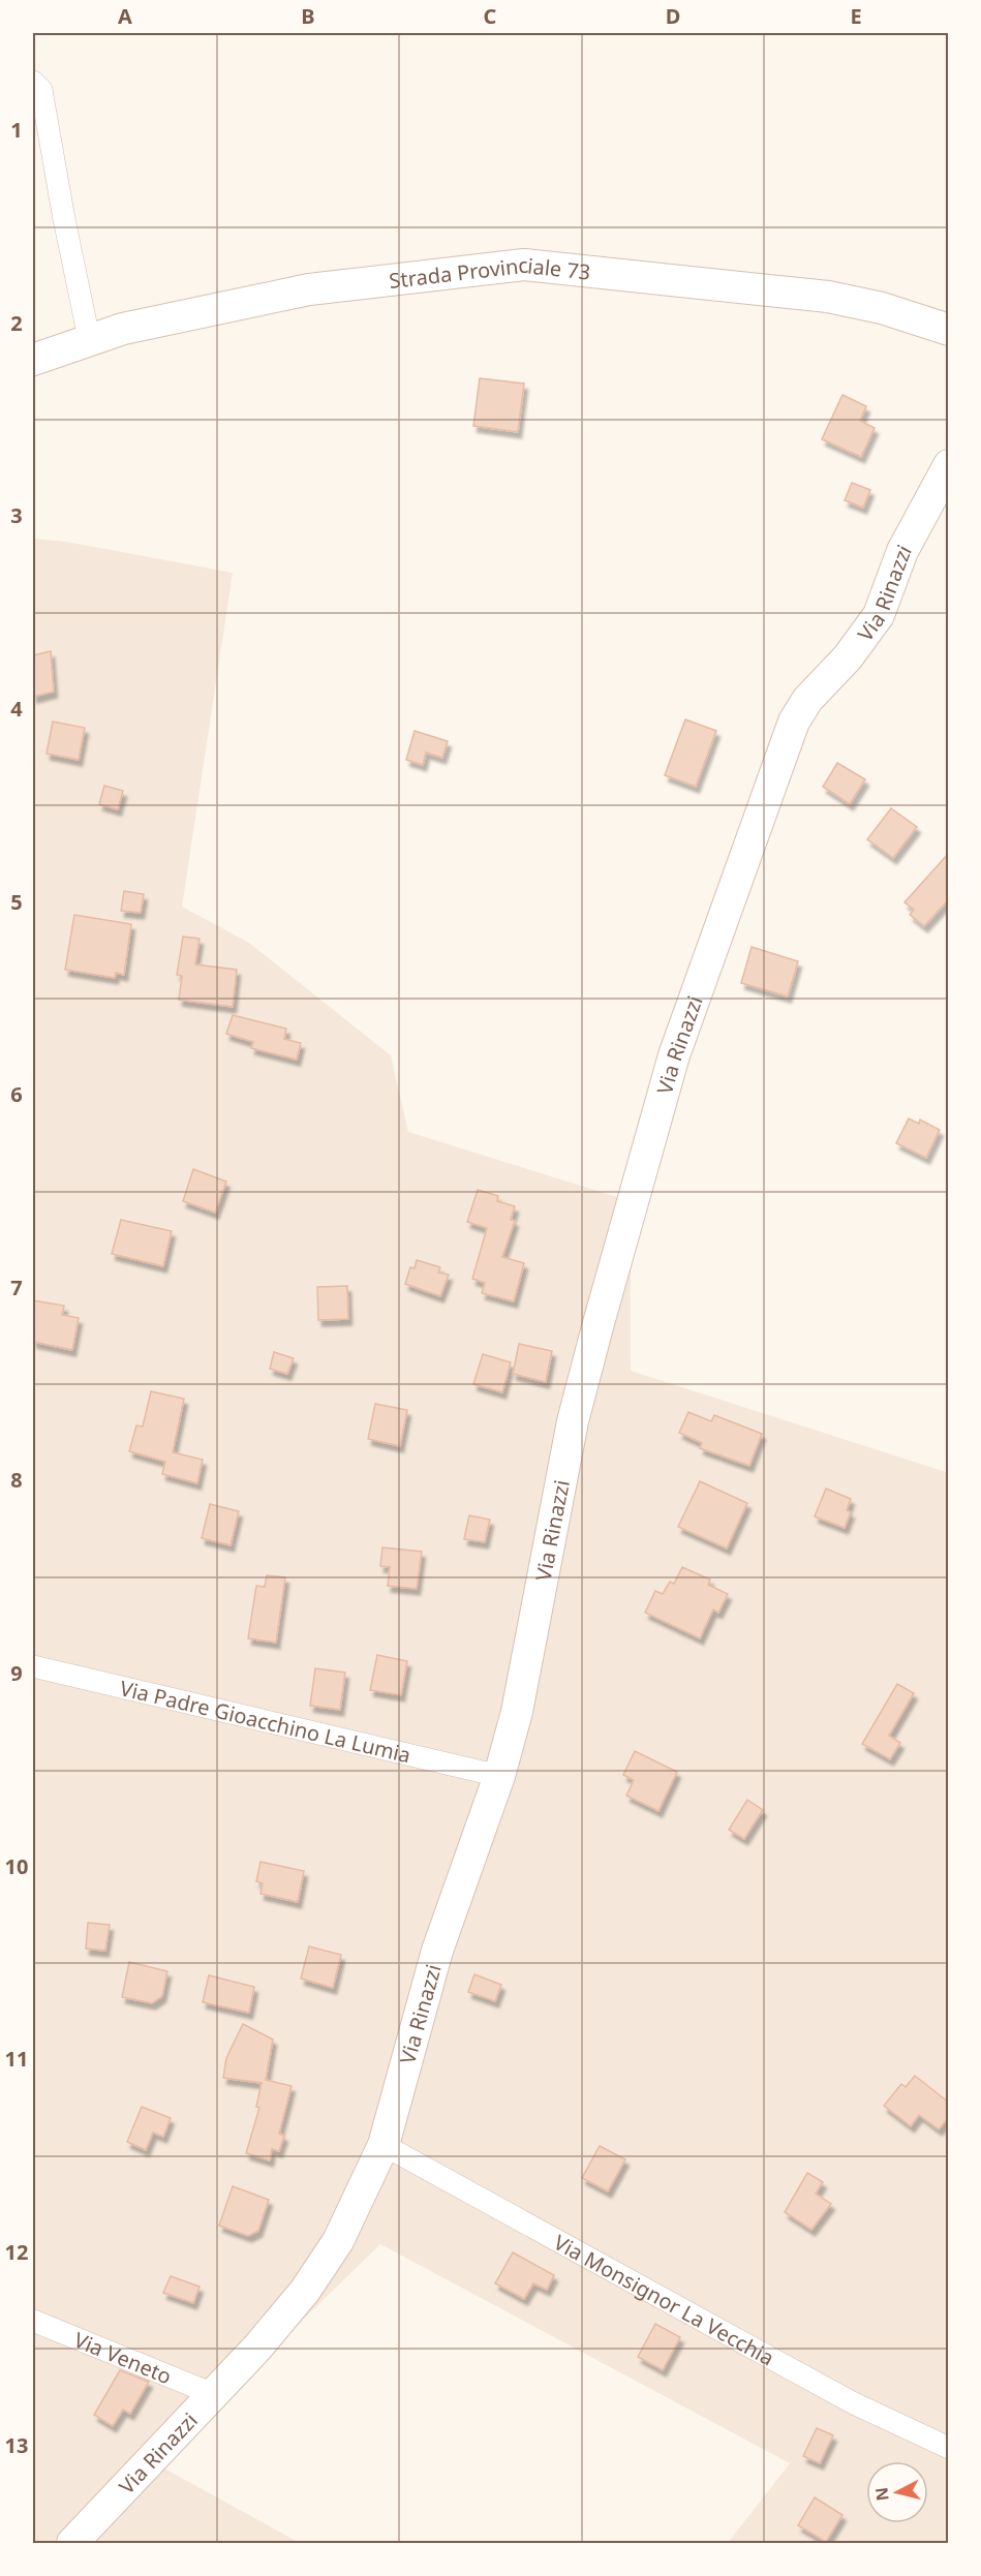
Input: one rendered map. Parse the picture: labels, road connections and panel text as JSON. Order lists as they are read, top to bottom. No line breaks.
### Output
{"streets":{"street":["Strada Provinciale 73","Via Rinazzi","Via Padre Gioacchino La Lumia","Via Monsignor La Vecchia","Via Veneto"]},"crossings":[["Via Rinazzi","Via Padre Gioacchino La Lumia"],["Via Rinazzi","Via Monsignor La Vecchia"],["Via Rinazzi","Via Veneto"]],"north":"left","grid":{"columns":["A","B","C","D","E"],"rows":["1","2","3","4","5","6","7","8","9","10","11","12","13"]}}
